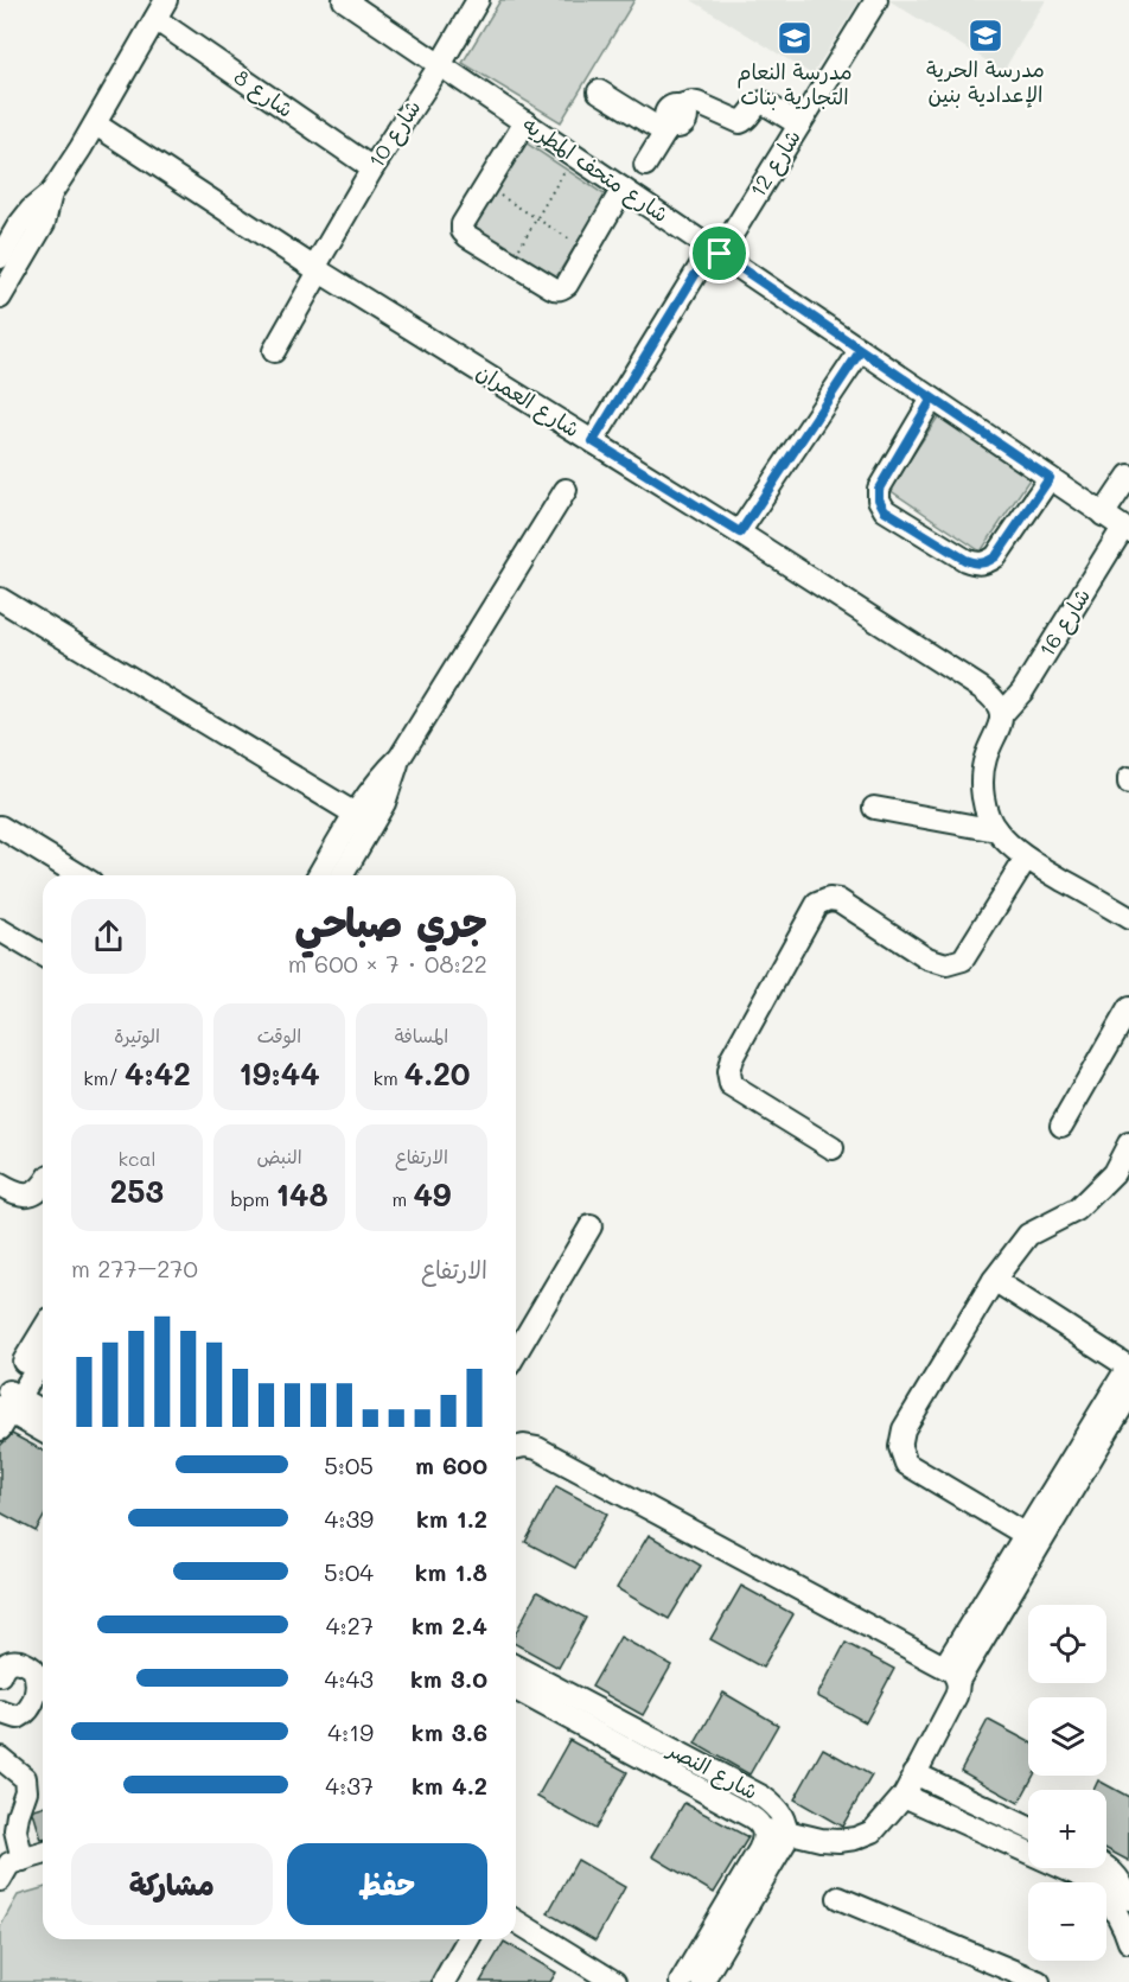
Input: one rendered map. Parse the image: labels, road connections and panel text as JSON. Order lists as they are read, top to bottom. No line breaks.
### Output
{"streets":{"street":["شارع 8","شارع 10","شارع 12","شارع متحف المطريه","شارع العمران","شارع 16","شارع النصر"]},"crossings":[["شارع 8","شارع 10"],["شارع 10","شارع متحف المطريه"],["شارع 10","شارع العمران"],["شارع 12","شارع متحف المطريه"],["شارع 12","شارع العمران"],["شارع متحف المطريه","شارع 16"],["شارع العمران","شارع 16"]],"places":{"school or university":["مدرسة الحرية الإعدادية بنين","مدرسة النعام التجارية بنات"]},"page":{"heading":["جري صباحي","08:22 · 7 × 600 m"],"stats":[["المسافة","4.20 km"],["الوقت","19:44"],["الوتيرة","4:42 /km"],["الارتفاع","49 m"],["النبض","148 bpm"],["kcal","253"]],"chart":["الارتفاع","270–277 m"],"list":[{"name":"600 m","note":"5:05"},{"name":"1.2 km","note":"4:39"},{"name":"1.8 km","note":"5:04"},{"name":"2.4 km","note":"4:27"},{"name":"3.0 km","note":"4:43"},{"name":"3.6 km","note":"4:19"},{"name":"4.2 km","note":"4:37"}],"map_buttons":["+","−"],"buttons":["حفظ","مشاركة"]}}
